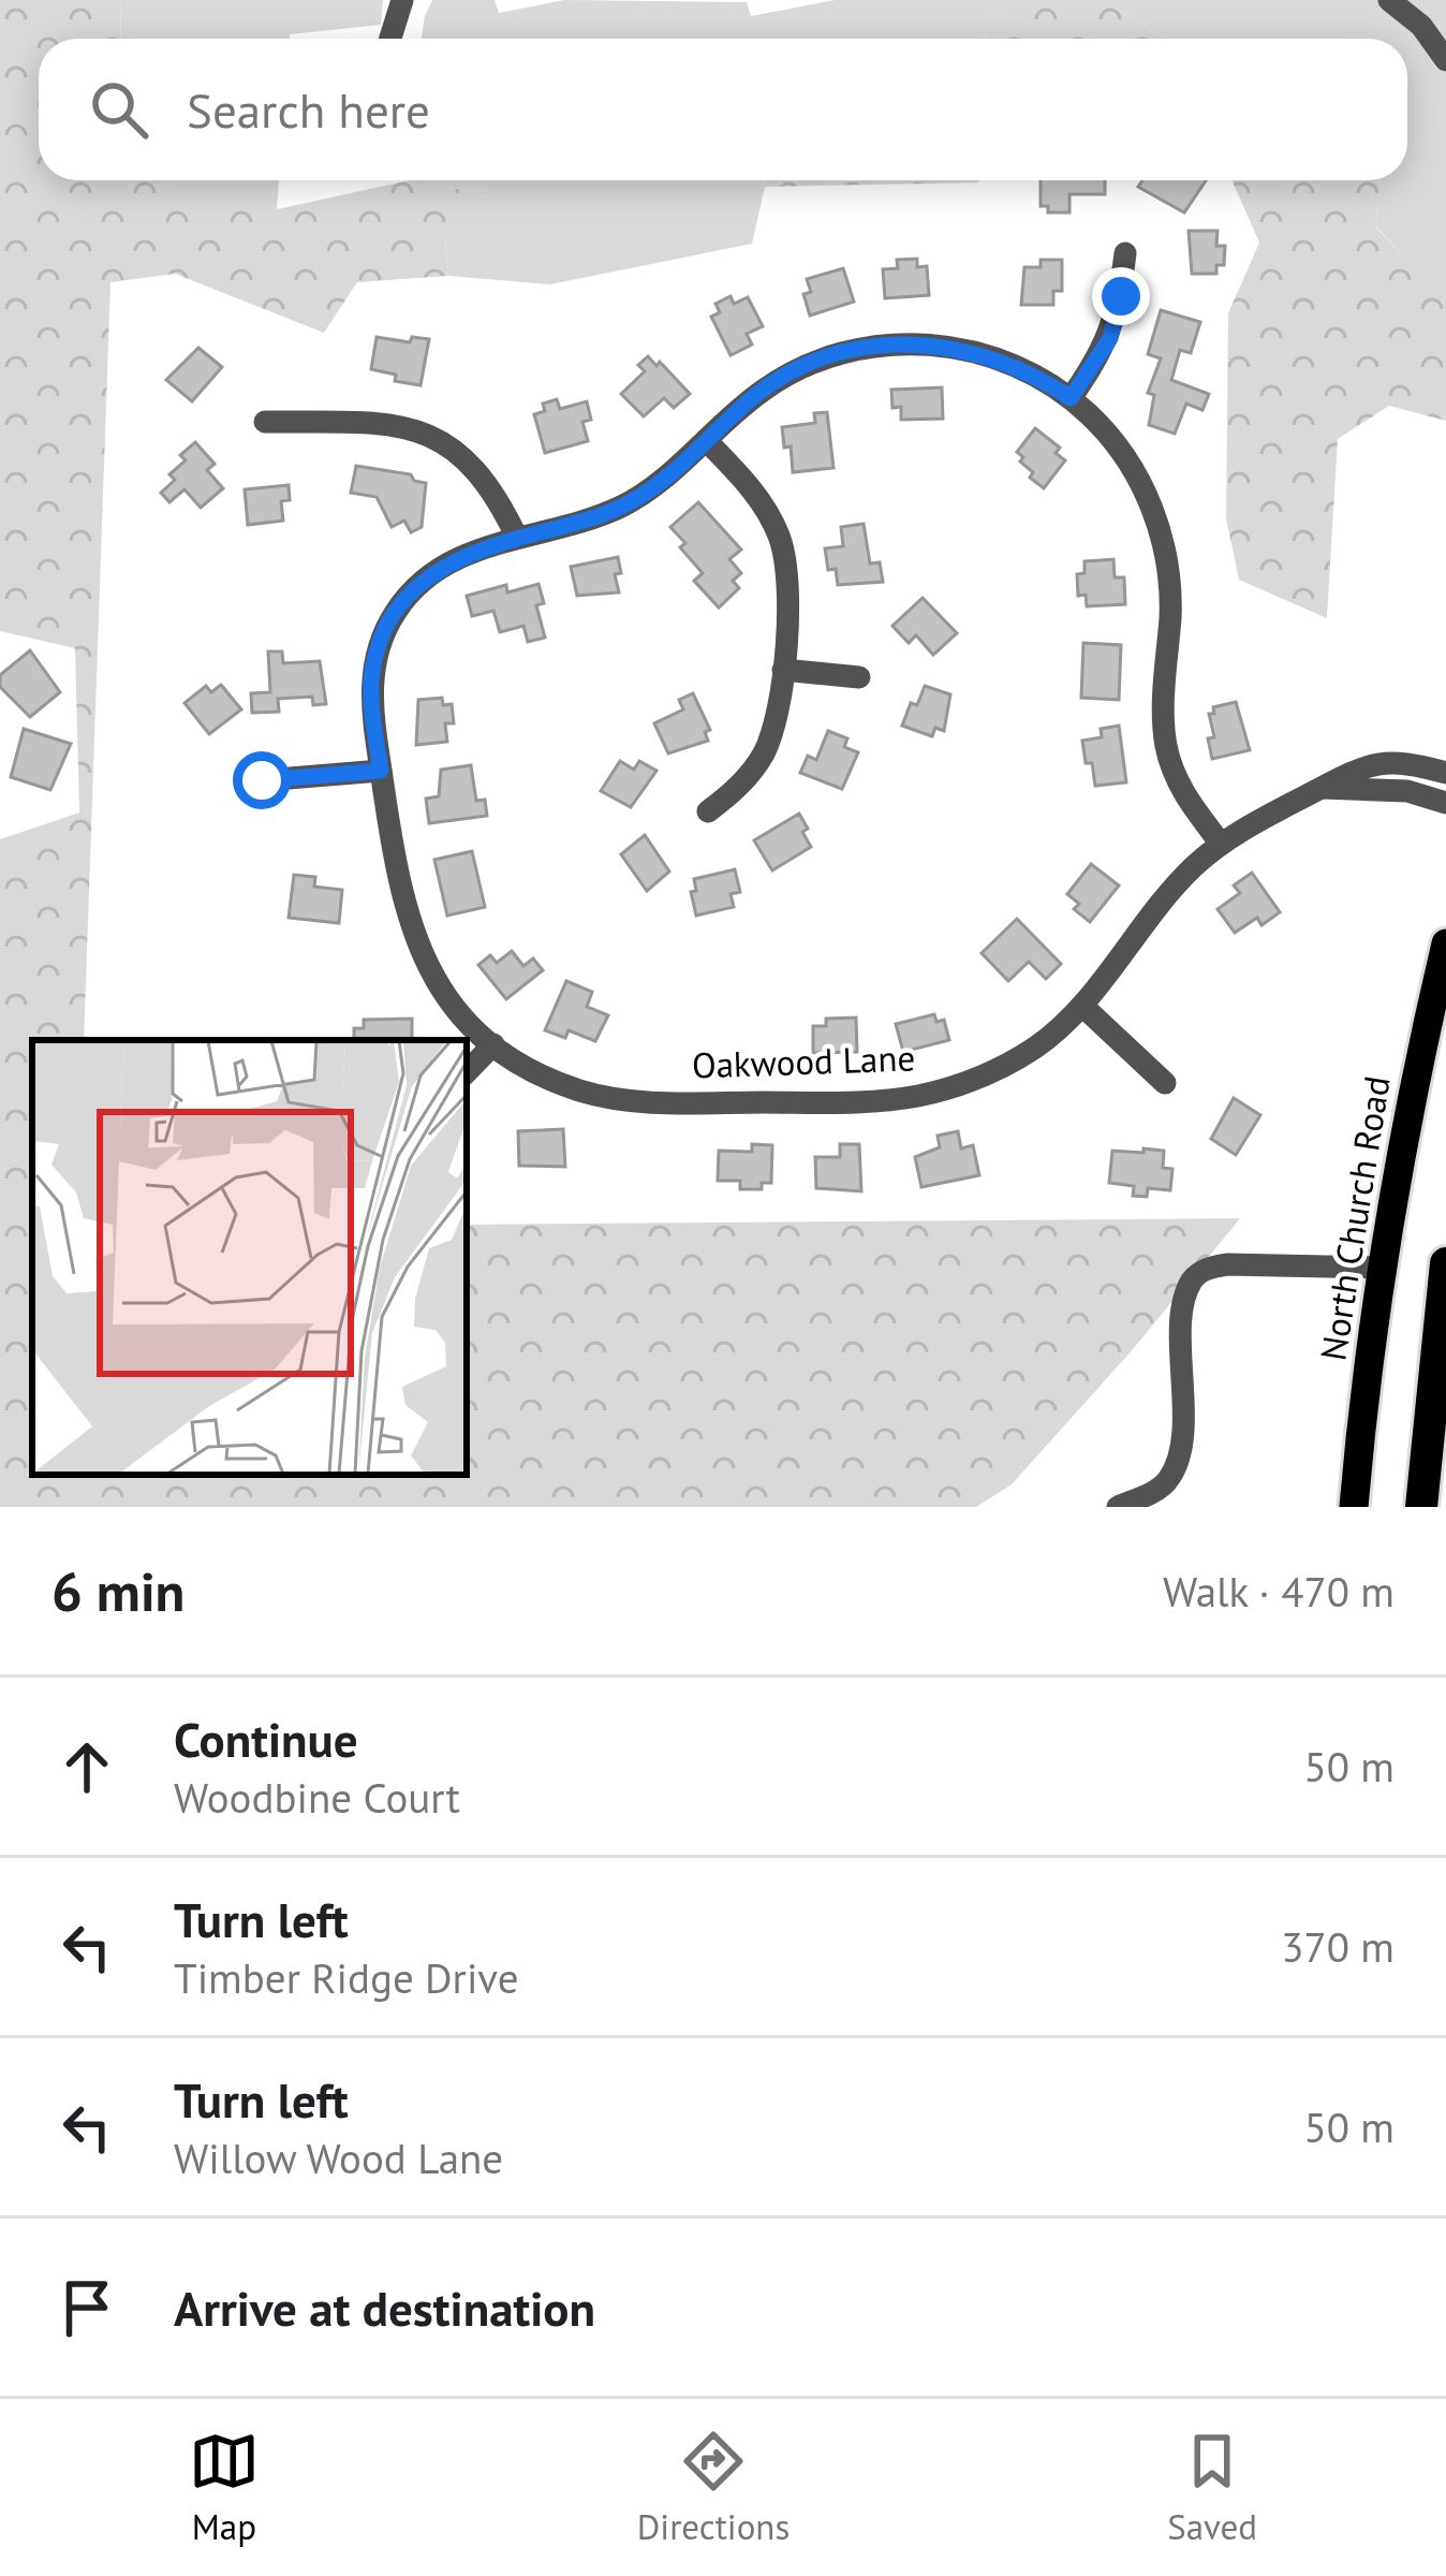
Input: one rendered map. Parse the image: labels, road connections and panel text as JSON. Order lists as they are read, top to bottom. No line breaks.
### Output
{"streets":{"main road":["North Church Road"],"street":["Oakwood Lane"]},"page":{"search":"Search here","heading":["6 min","Walk · 470 m"],"list":[["Continue","Woodbine Court","50 m"],["Turn left","Timber Ridge Drive","370 m"],["Turn left","Willow Wood Lane","50 m"],"Arrive at destination"],"nav":["Map","Directions","Saved"]}}
